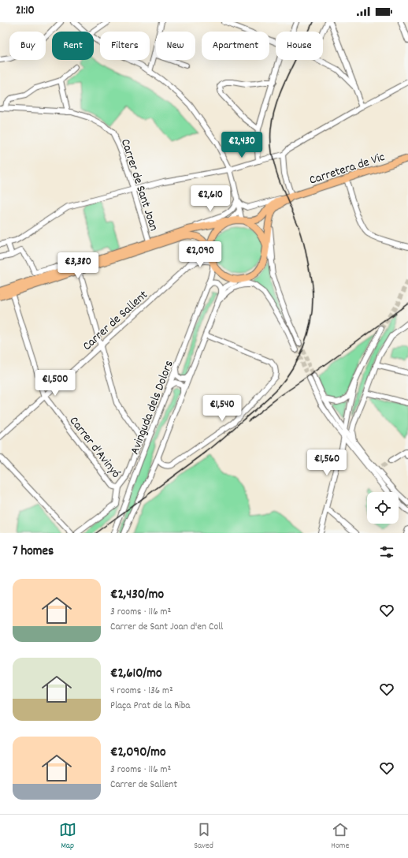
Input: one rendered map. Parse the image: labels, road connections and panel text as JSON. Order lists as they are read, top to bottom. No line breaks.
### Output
{"streets":{"main road":["Carretera de Vic"],"street":["Carrer de Sant Joan","Carrer de Sallent","Avinguda dels Dolors","Carrer d'Avinyó"]},"crossings":[["Carretera de Vic","Carrer de Sallent"],["Carretera de Vic","Avinguda dels Dolors"],["Carrer de Sallent","Avinguda dels Dolors"],["Carrer de Sallent","Carrer d'Avinyó"],["Avinguda dels Dolors","Carrer d'Avinyó"]],"page":{"status":"21:10","chip":["Buy","Rent","Filters","New","Apartment","House"],"price":["€2,430","€2,610","€2,090","€3,380","€1,500","€1,540","€1,560"],"heading":"7 homes","list":[{"name":"€2,430/mo","note":"3 rooms · 116 m² · Carrer de Sant Joan d'en Coll"},{"name":"€2,610/mo","note":"4 rooms · 136 m² · Plaça Prat de la Riba"},{"name":"€2,090/mo","note":"3 rooms · 116 m² · Carrer de Sallent"}],"tabs":["Map","Saved","Home"]}}
